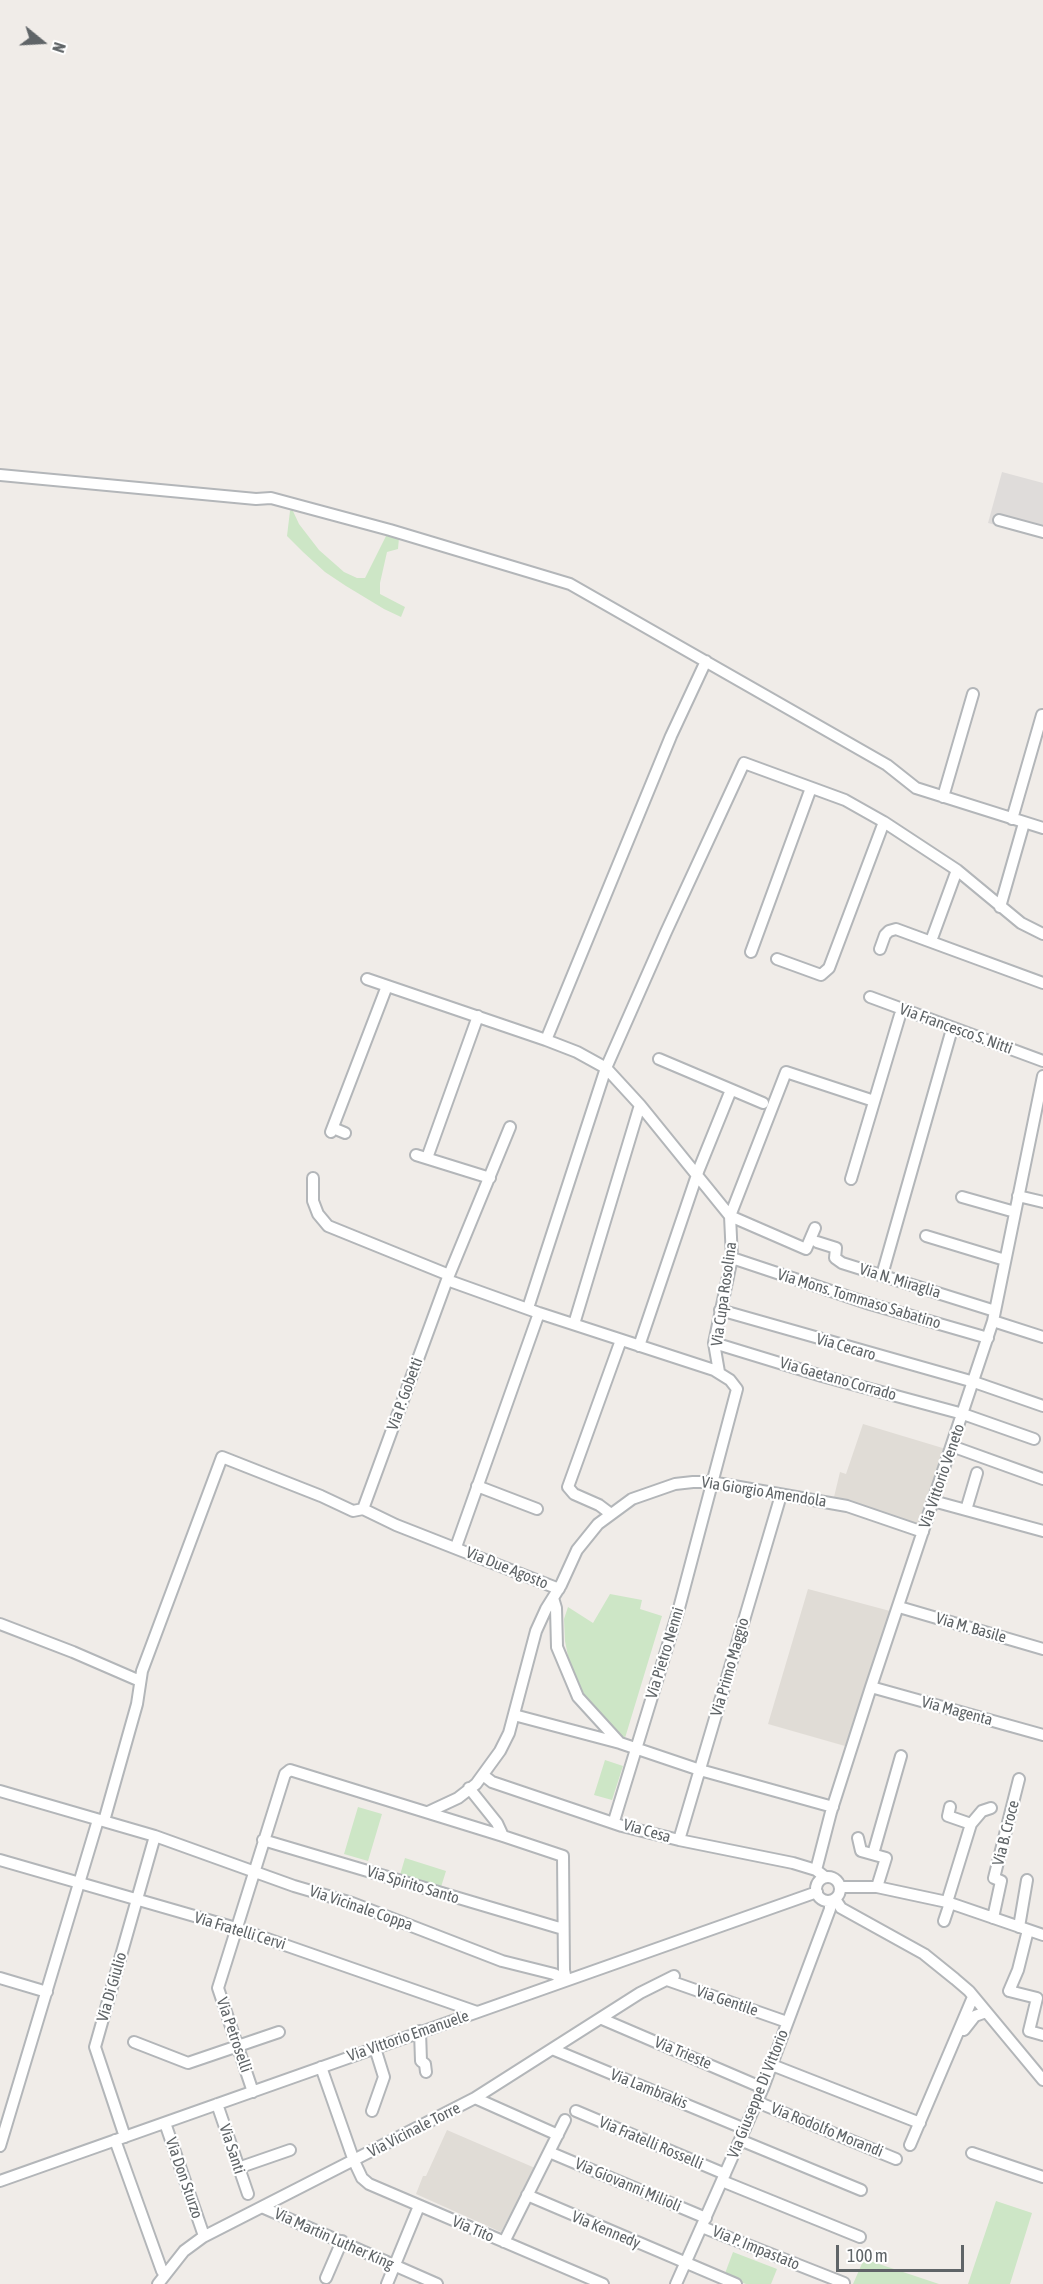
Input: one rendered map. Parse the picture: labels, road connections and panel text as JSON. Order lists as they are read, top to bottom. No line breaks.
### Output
{"streets":{"street":["Via Francesco S. Nitti","Via N. Miraglia","Via Cupa Rosolina","Via Mons. Tommaso Sabatino","Via Cecaro","Via Gaetano Corrado","Via P. Gobetti","Via Vittorio Veneto","Via Giorgio Amendola","Via Due Agosto","Via M. Basile","Via Pietro Nenni","Via Primo Maggio","Via Magenta","Via Cesa","Via B. Croce","Via Spirito Santo","Via Vicinale Coppa","Via Fratelli Cervi","Via Di Giulio","Via Gentile","Via Petroselli","Via Vittorio Emanuele","Via Trieste","Via Lambrakis","Via Giuseppe Di Vittorio","Via Vicinale Torre","Via Rodolfo Morandi","Via Fratelli Rosselli","Via Santi","Via Don Sturzo","Via Giovanni Milioli","Via Tito","Via Kennedy","Via Martin Luther King","Via P. Impastato"]},"crossings":[["Via N. Miraglia","Via Vittorio Veneto"],["Via Cupa Rosolina","Via Mons. Tommaso Sabatino"],["Via Cupa Rosolina","Via Cecaro"],["Via Cupa Rosolina","Via Gaetano Corrado"],["Via Cupa Rosolina","Via Pietro Nenni"],["Via Mons. Tommaso Sabatino","Via Vittorio Veneto"],["Via Cecaro","Via Vittorio Veneto"],["Via Gaetano Corrado","Via Vittorio Veneto"],["Via P. Gobetti","Via Due Agosto"],["Via Vittorio Veneto","Via Giorgio Amendola"],["Via Vittorio Veneto","Via M. Basile"],["Via Vittorio Veneto","Via Magenta"],["Via Vittorio Veneto","Via Cesa"],["Via Vittorio Veneto","Via Vittorio Emanuele"],["Via Vittorio Veneto","Via Giuseppe Di Vittorio"],["Via Giorgio Amendola","Via Due Agosto"],["Via Giorgio Amendola","Via Pietro Nenni"],["Via Giorgio Amendola","Via Primo Maggio"],["Via Giorgio Amendola","Via Cesa"],["Via Giorgio Amendola","Via Petroselli"],["Via Pietro Nenni","Via Cesa"],["Via Primo Maggio","Via Cesa"],["Via Cesa","Via Vittorio Emanuele"],["Via Cesa","Via Giuseppe Di Vittorio"],["Via Spirito Santo","Via Petroselli"],["Via Vicinale Coppa","Via Di Giulio"],["Via Vicinale Coppa","Via Petroselli"],["Via Vicinale Coppa","Via Vittorio Emanuele"],["Via Fratelli Cervi","Via Di Giulio"],["Via Fratelli Cervi","Via Petroselli"],["Via Fratelli Cervi","Via Vittorio Emanuele"],["Via Di Giulio","Via Vittorio Emanuele"],["Via Gentile","Via Giuseppe Di Vittorio"],["Via Gentile","Via Vicinale Torre"],["Via Petroselli","Via Vittorio Emanuele"],["Via Vittorio Emanuele","Via Giuseppe Di Vittorio"],["Via Vittorio Emanuele","Via Santi"],["Via Vittorio Emanuele","Via Don Sturzo"],["Via Vittorio Emanuele","Via Tito"],["Via Trieste","Via Giuseppe Di Vittorio"],["Via Trieste","Via Vicinale Torre"],["Via Lambrakis","Via Giuseppe Di Vittorio"],["Via Lambrakis","Via Vicinale Torre"],["Via Giuseppe Di Vittorio","Via Rodolfo Morandi"],["Via Giuseppe Di Vittorio","Via Fratelli Rosselli"],["Via Giuseppe Di Vittorio","Via Giovanni Milioli"],["Via Giuseppe Di Vittorio","Via Kennedy"],["Via Giuseppe Di Vittorio","Via P. Impastato"],["Via Vicinale Torre","Via Tito"],["Via Vicinale Torre","Via Martin Luther King"],["Via Giovanni Milioli","Via P. Impastato"]],"scale_bar":"100 m","north":"right"}
